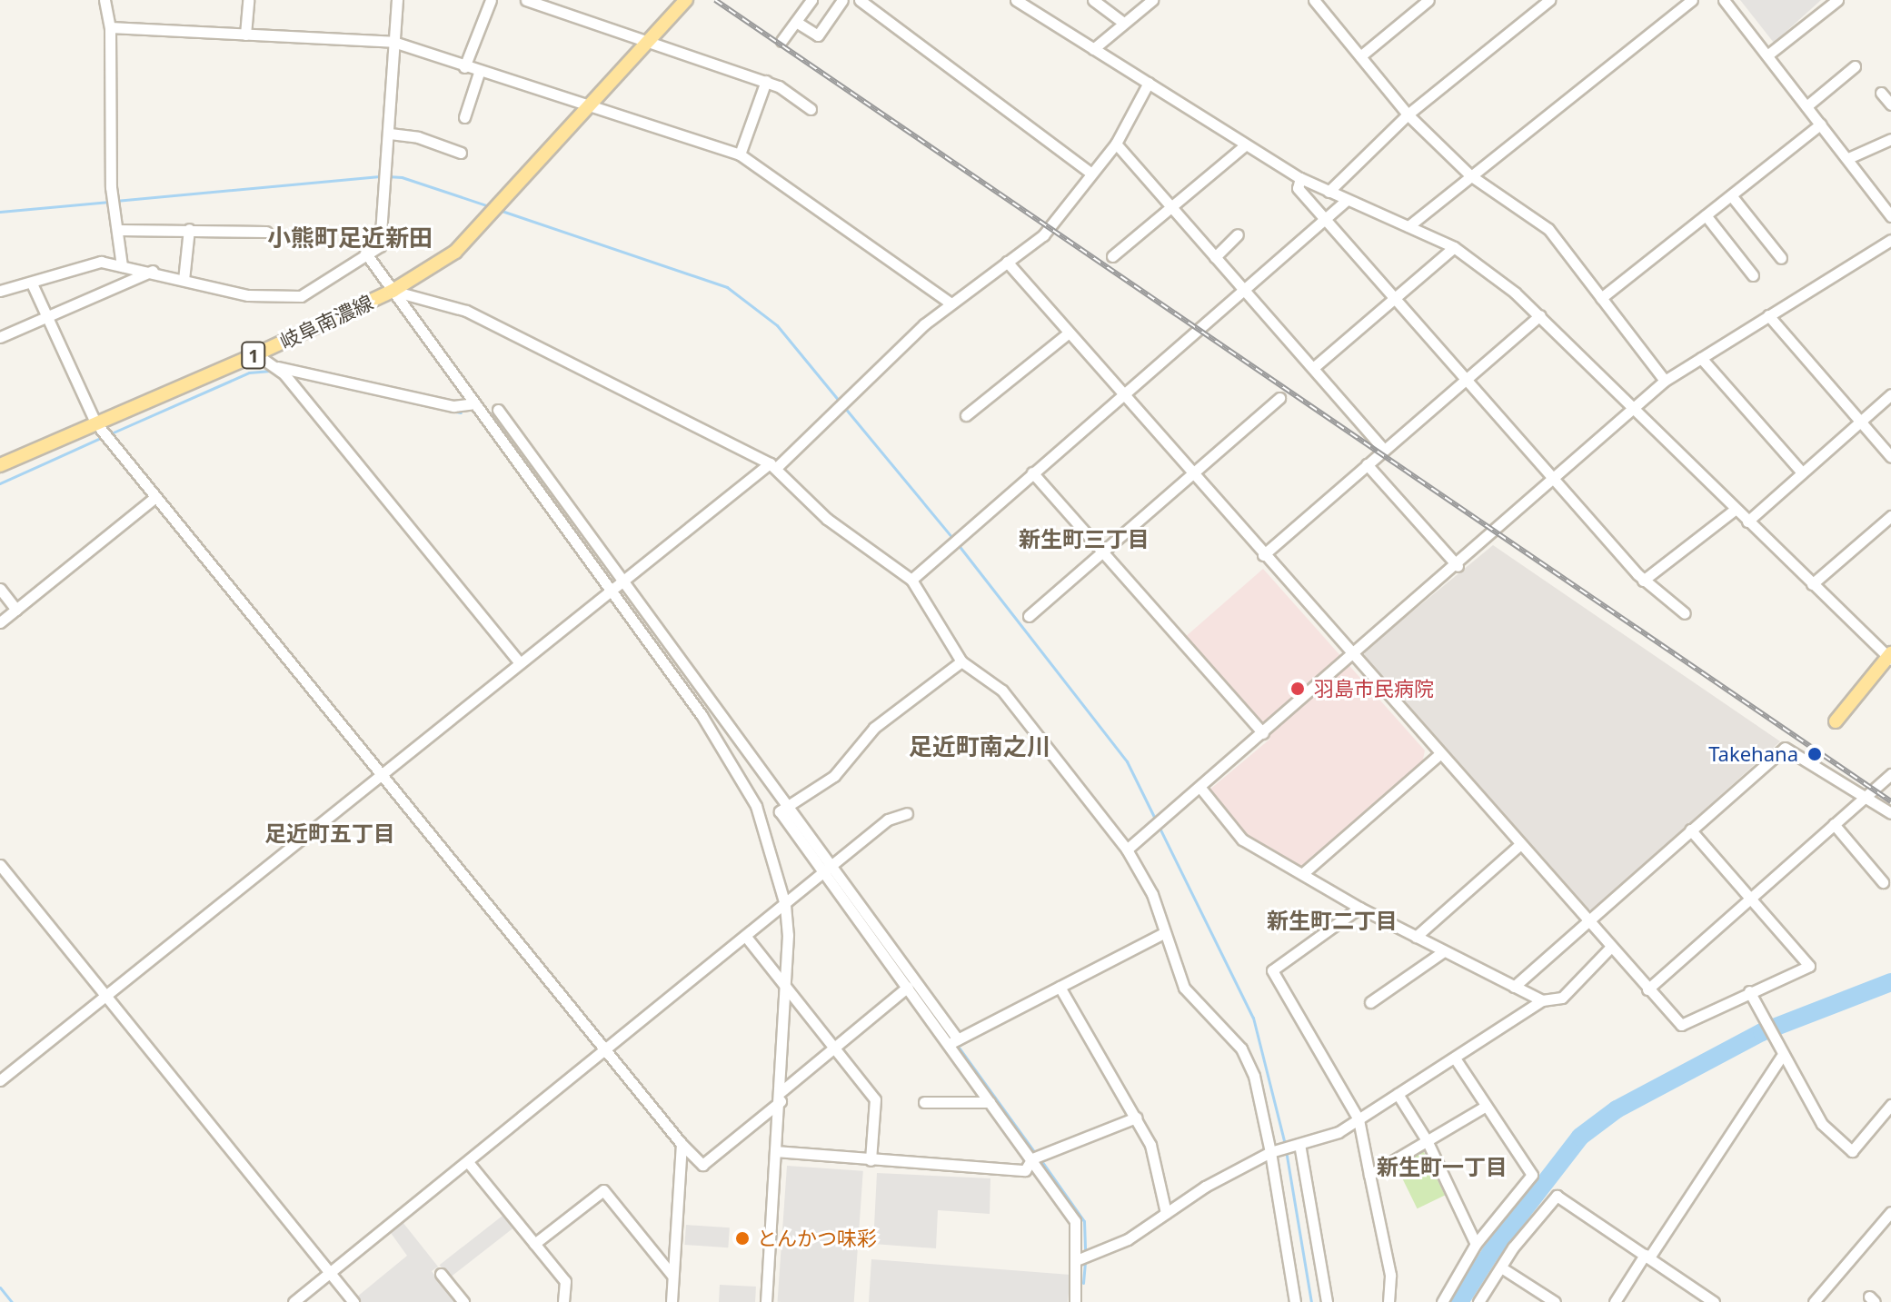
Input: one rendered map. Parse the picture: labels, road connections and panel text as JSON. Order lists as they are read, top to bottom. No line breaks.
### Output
{"streets":{"main road":["岐阜南濃線","1"]},"crossings":[["岐阜南濃線","1"]],"districts":["小熊町足近新田","新生町三丁目","足近町南之川","足近町五丁目","新生町二丁目","新生町一丁目"],"places":["羽島市民病院","Takehana","とんかつ味彩"]}
